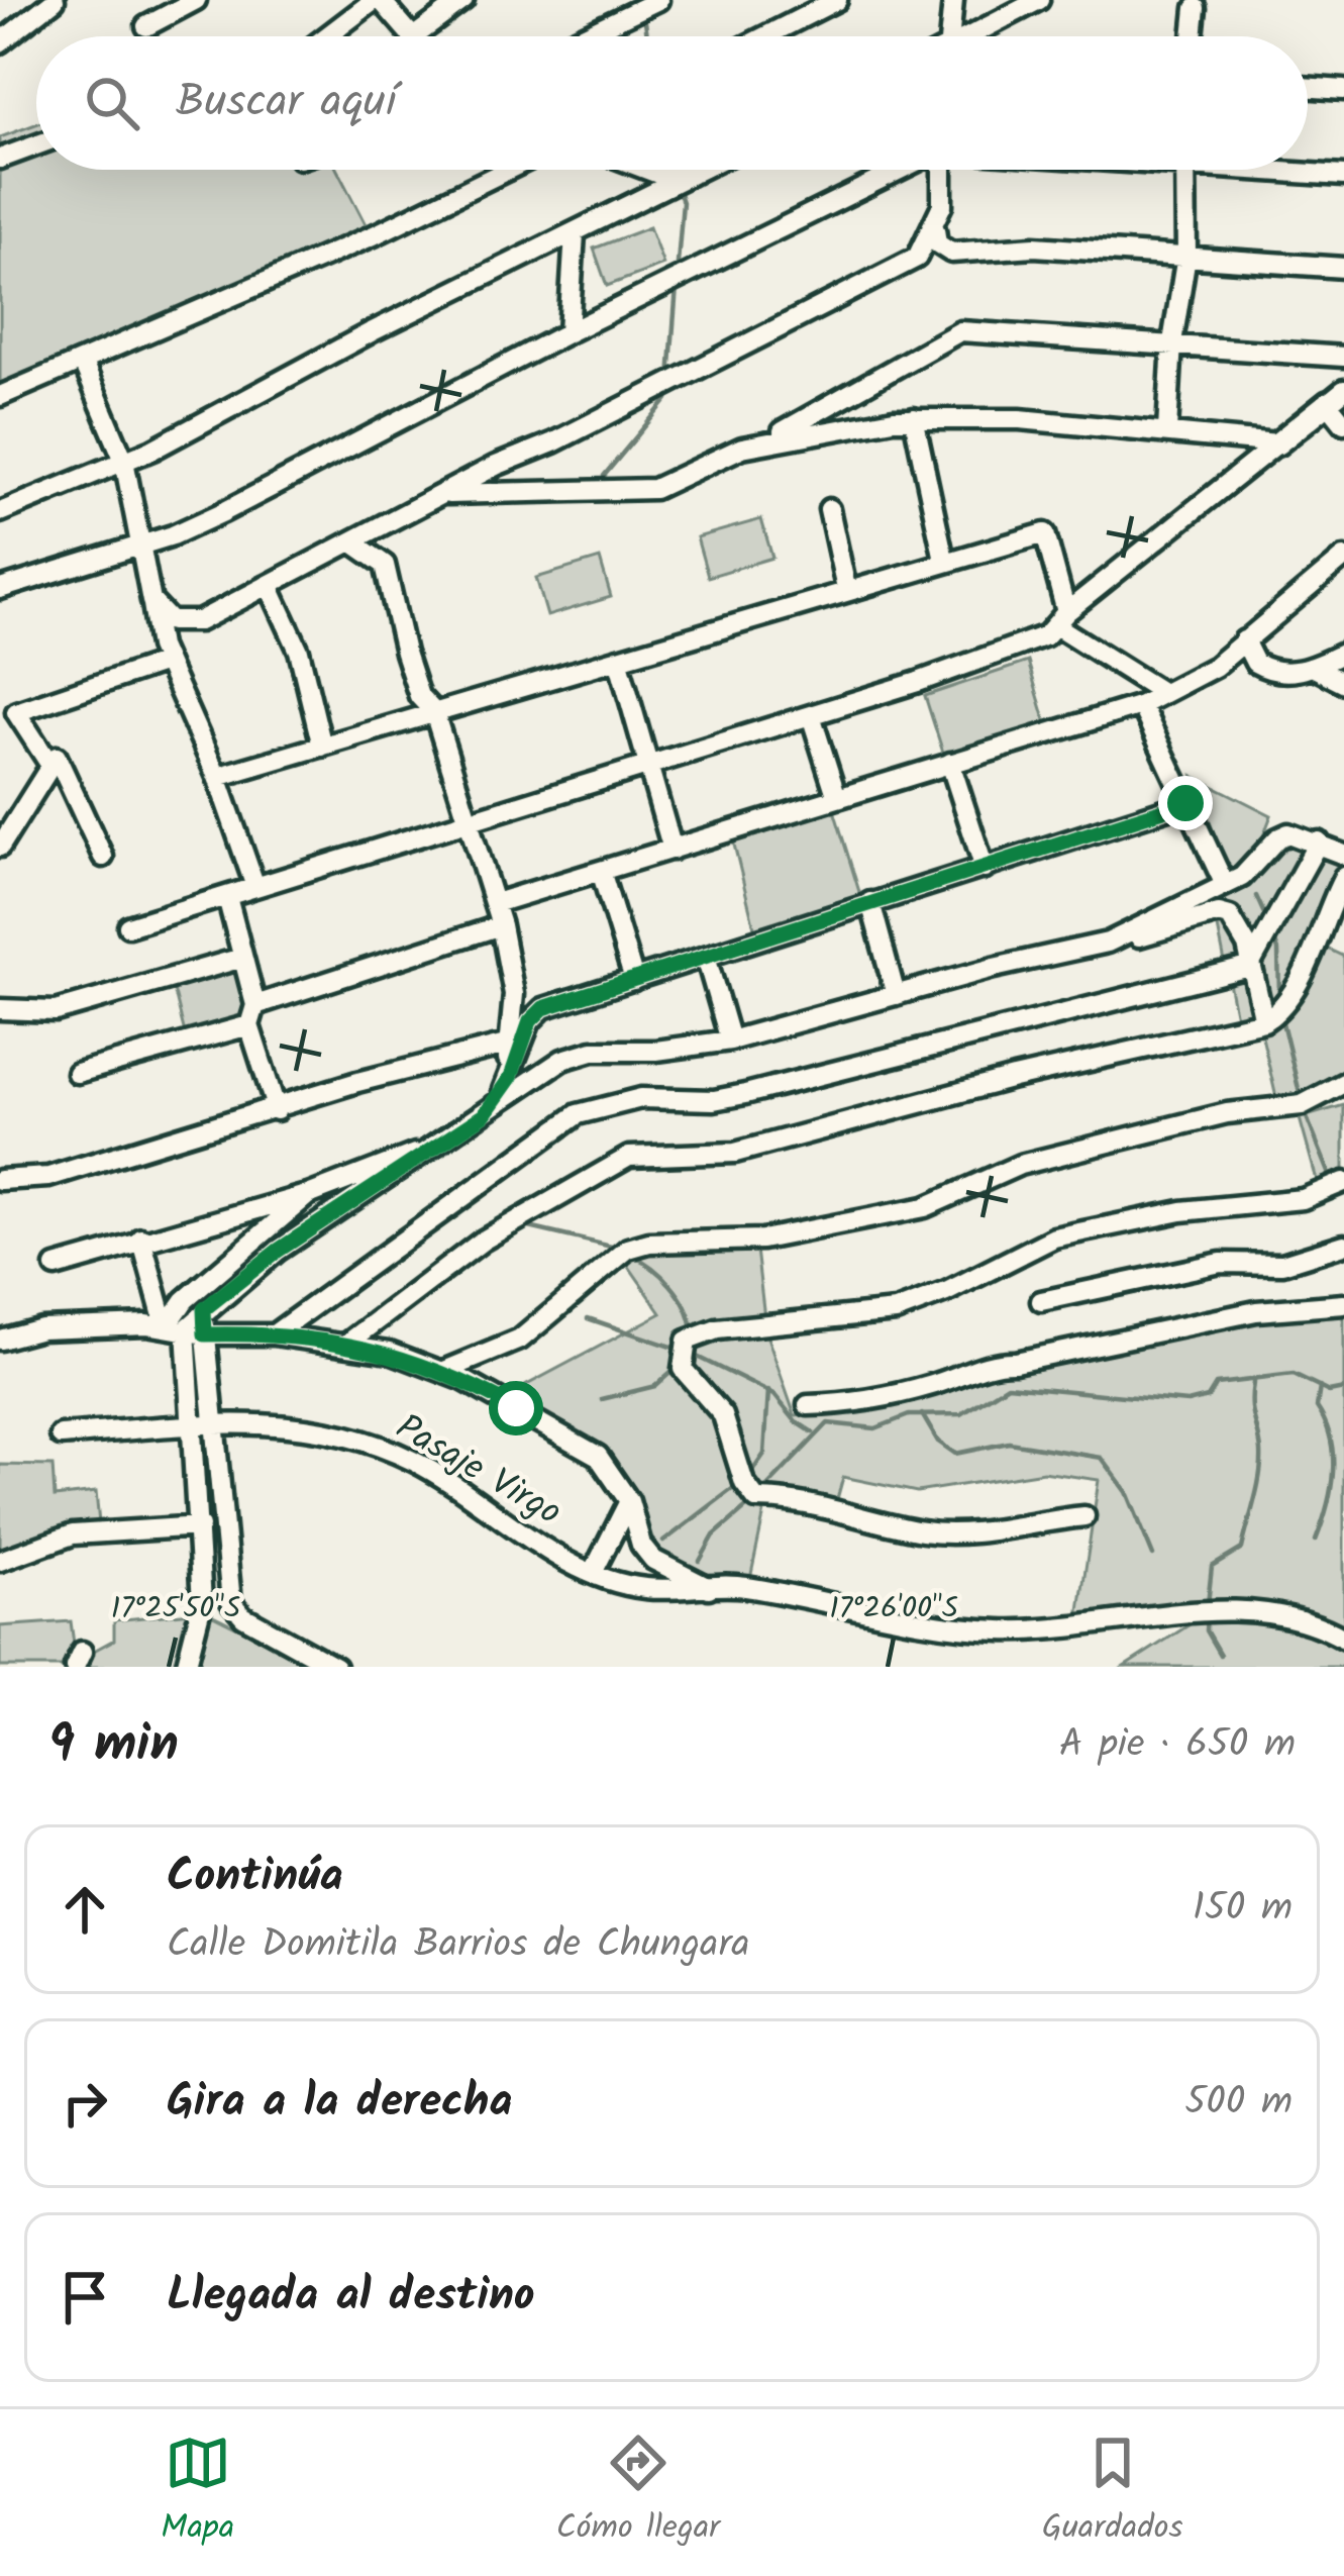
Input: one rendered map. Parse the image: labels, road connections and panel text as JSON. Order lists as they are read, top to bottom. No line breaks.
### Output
{"streets":{"street":["Pasaje Virgo"]},"page":{"search":"Buscar aquí","heading":["9 min","A pie · 650 m"],"list":[["Continúa","Calle Domitila Barrios de Chungara","150 m"],["Gira a la derecha","500 m"],"Llegada al destino"],"nav":["Mapa","Cómo llegar","Guardados"]},"coordinates":["17°25'50\"S","17°26'00\"S"]}
